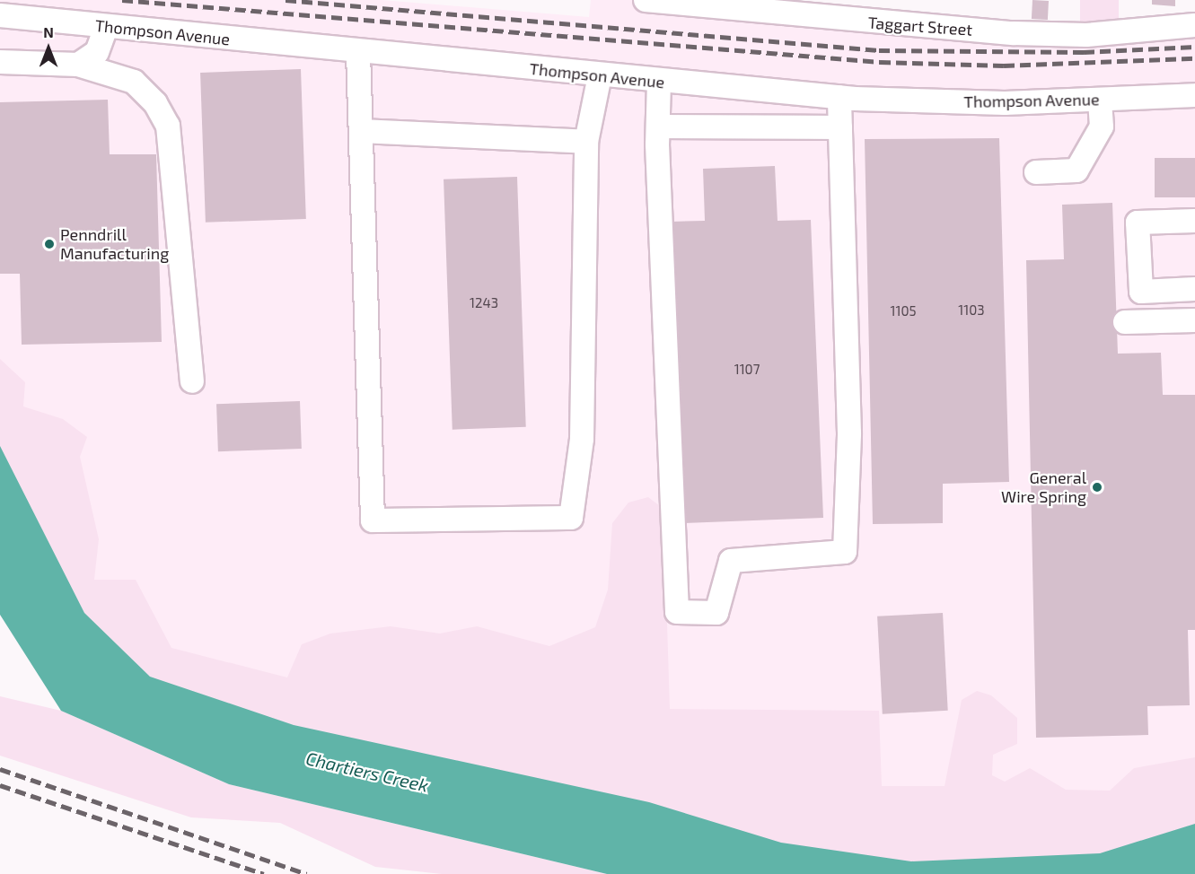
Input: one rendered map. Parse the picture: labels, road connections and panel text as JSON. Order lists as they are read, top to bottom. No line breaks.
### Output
{"streets":{"street":["Taggart Street","Thompson Avenue"]},"water":["Chartiers Creek"],"places":["Penndrill Manufacturing","General Wire Spring"],"house_numbers":["1243","1103","1105","1107"],"north":"top"}
